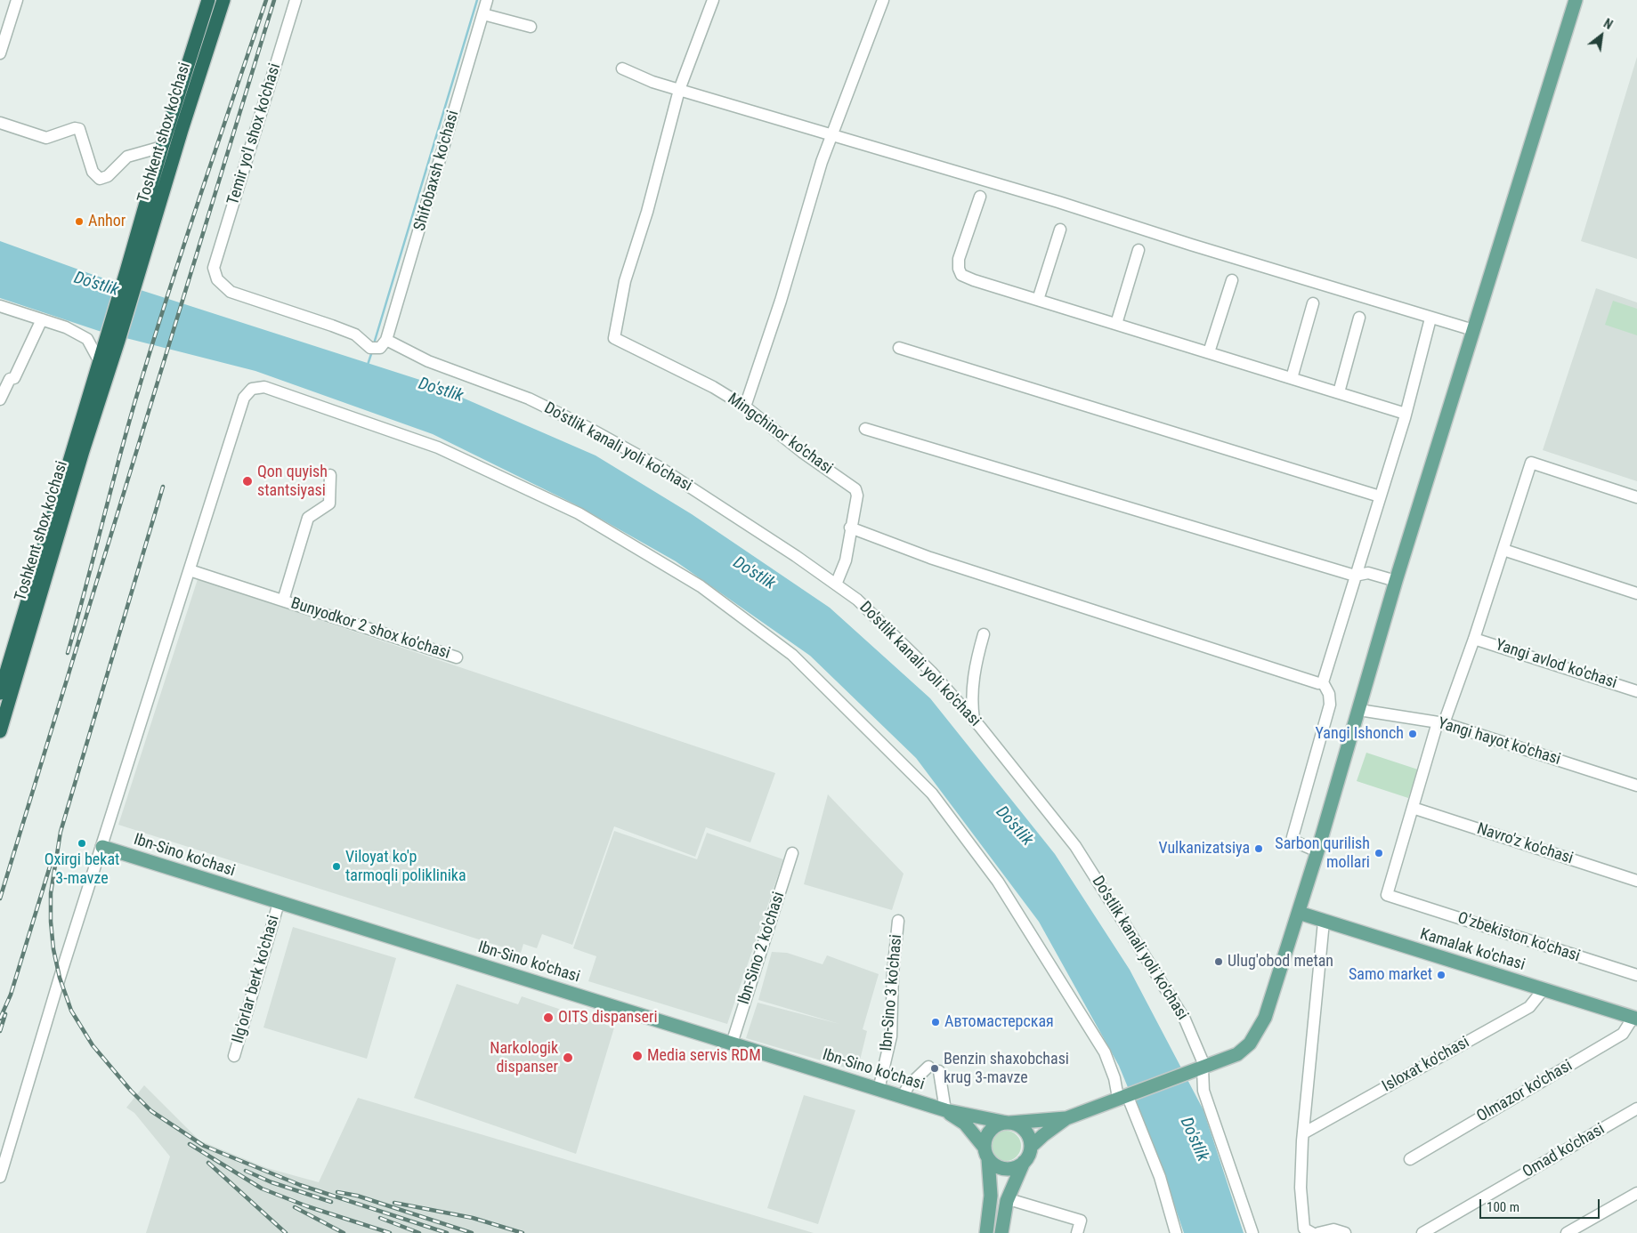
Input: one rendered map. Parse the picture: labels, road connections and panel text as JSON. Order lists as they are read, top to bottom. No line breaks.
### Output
{"streets":{"highway":["Toshkent shox ko'chasi"],"main road":["Ibn-Sino ko'chasi","Kamalak ko'chasi"],"street":["Temir yo'l shox ko'chasi","Shifobaxsh ko'chasi","Mingchinor ko'chasi","Do'stlik kanali yoli ko'chasi","Bunyodkor 2 shox ko'chasi","Yangi avlod ko'chasi","Yangi hayot ko'chasi","Navro'z ko'chasi","O'zbekiston ko'chasi","Ibn-Sino 2 ko'chasi","Ilg'orlar berk ko'chasi","Ibn-Sino 3 ko'chasi","Isloxat ko'chasi","Olmazor ko'chasi","Omad ko'chasi"]},"crossings":[["Temir yo'l shox ko'chasi","Shifobaxsh ko'chasi"],["Temir yo'l shox ko'chasi","Do'stlik kanali yoli ko'chasi"],["Shifobaxsh ko'chasi","Do'stlik kanali yoli ko'chasi"],["Mingchinor ko'chasi","Do'stlik kanali yoli ko'chasi"],["Navro'z ko'chasi","O'zbekiston ko'chasi"],["Ibn-Sino ko'chasi","Ibn-Sino 2 ko'chasi"],["Ibn-Sino ko'chasi","Ilg'orlar berk ko'chasi"],["Ibn-Sino ko'chasi","Ibn-Sino 3 ko'chasi"],["Kamalak ko'chasi","Isloxat ko'chasi"],["Kamalak ko'chasi","Olmazor ko'chasi"]],"water":["Do'stlik"],"places":["Anhor","Qon quyish stantsiyasi","Yangi Ishonch","Oxirgi bekat 3-mavze","Vulkanizatsiya","Sarbon qurilish mollari","Viloyat ko'p tarmoqli poliklinika","Ulug'obod metan","Samo market","OITS dispanseri","Автомастерская","Media servis RDM","Narkologik dispanser","Benzin shaxobchasi krug 3-mavze"],"scale_bar":"100 m","north":"top right"}
